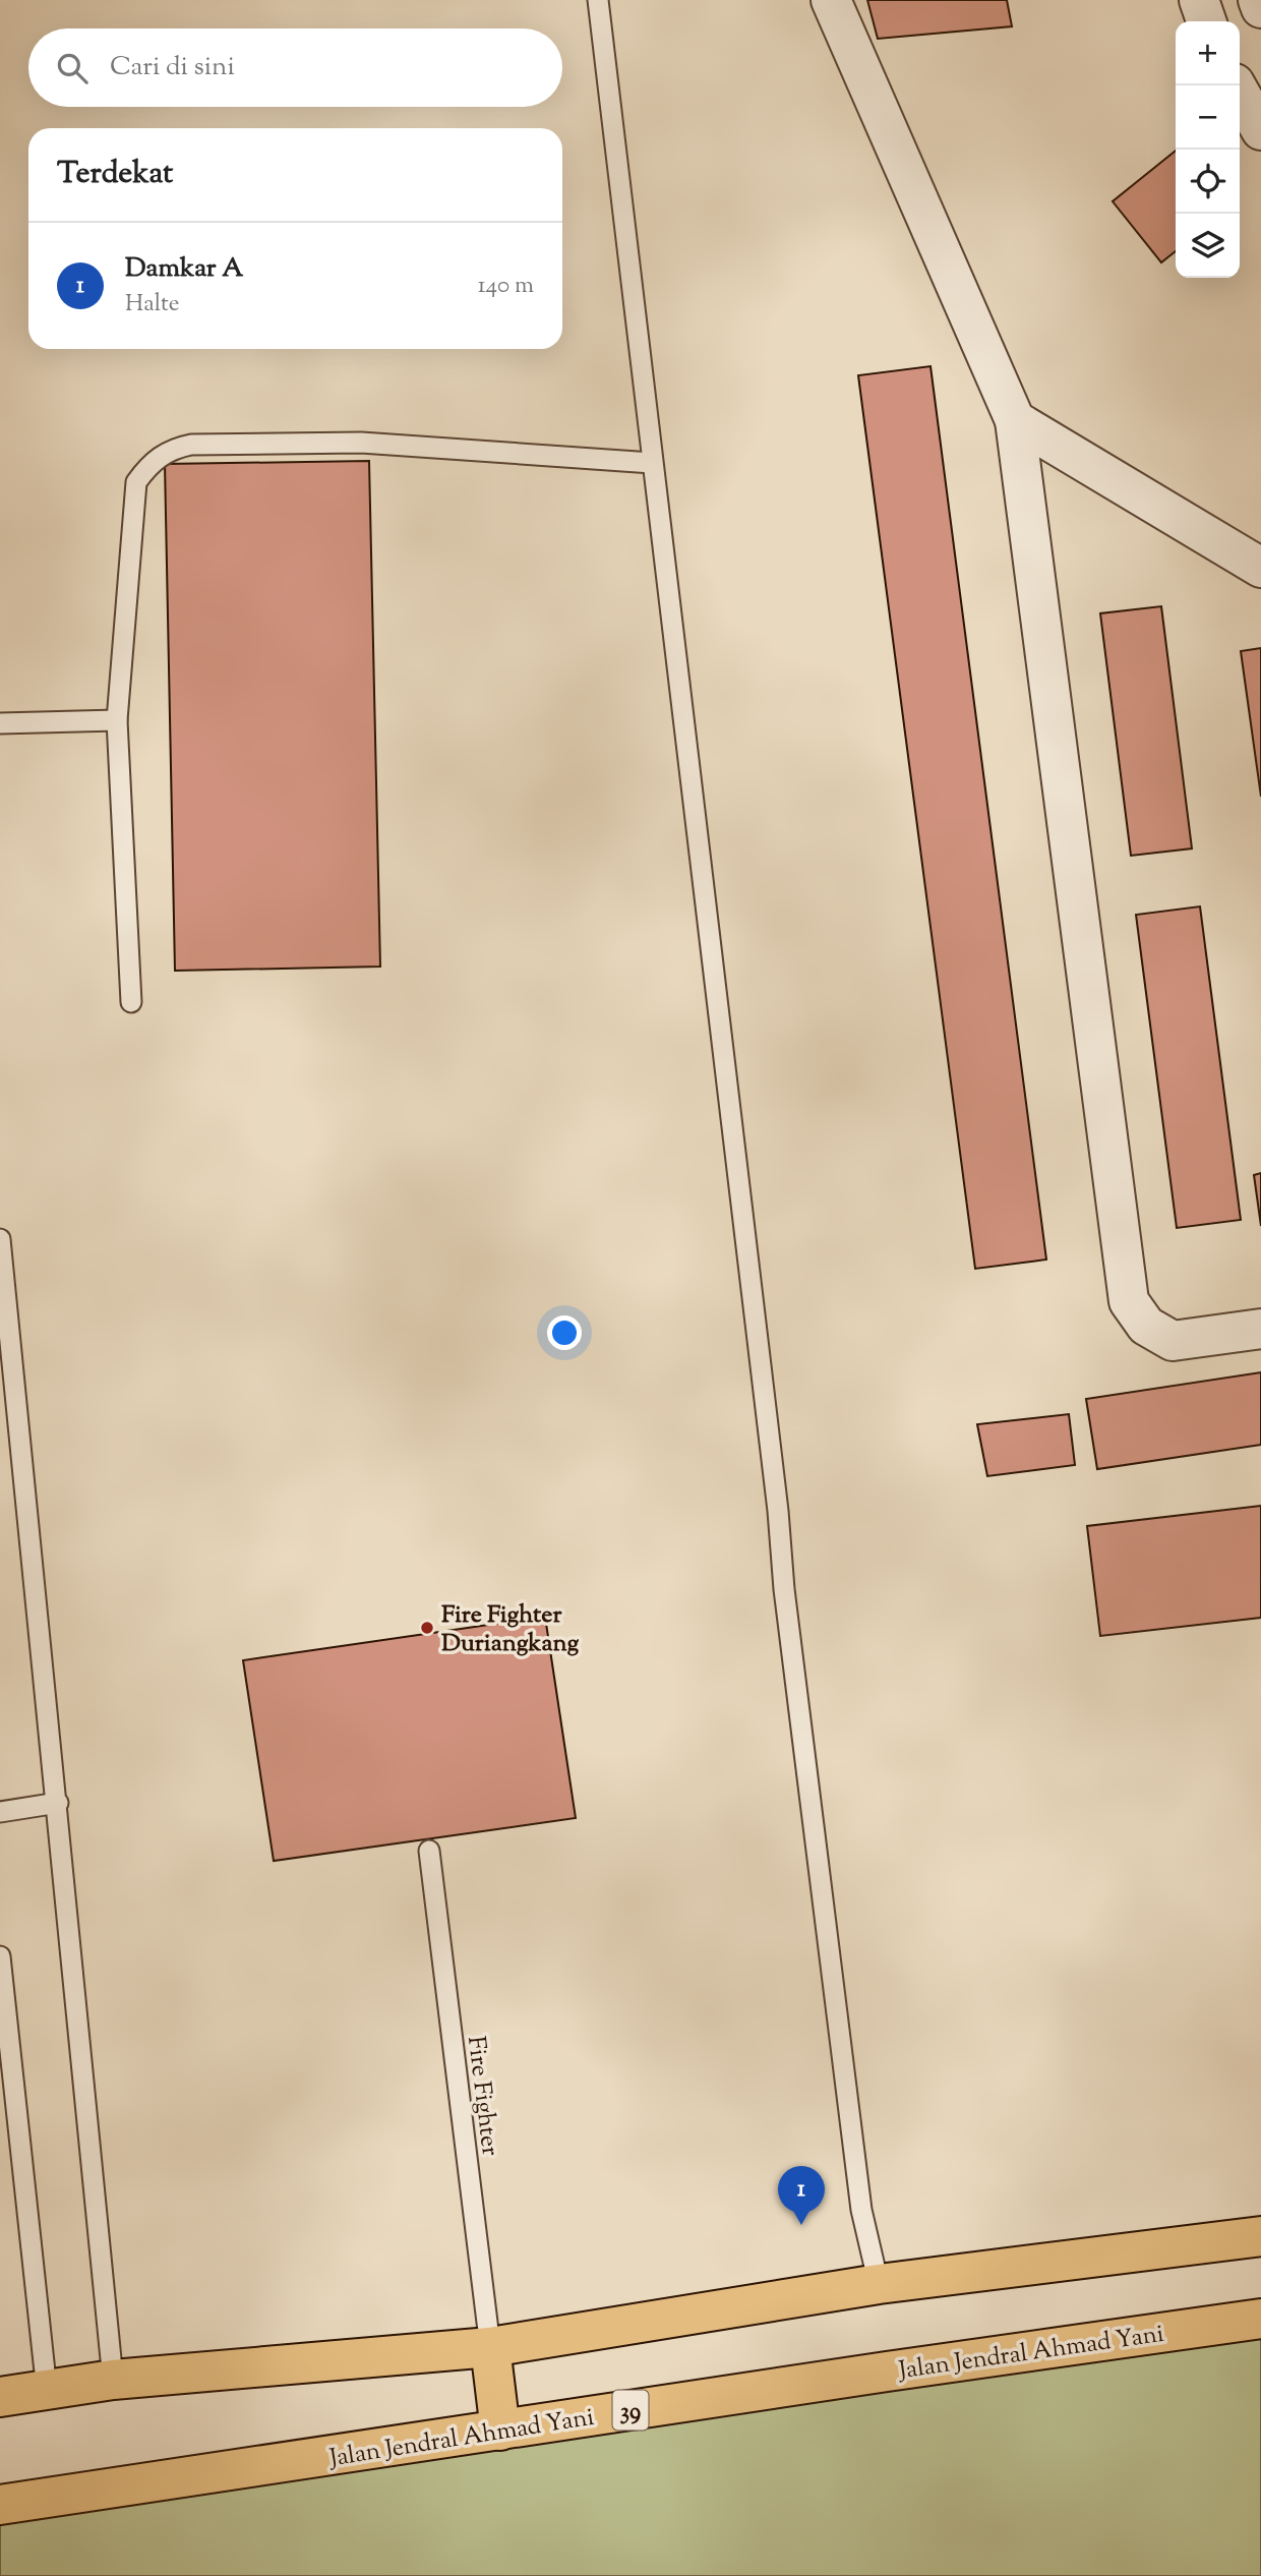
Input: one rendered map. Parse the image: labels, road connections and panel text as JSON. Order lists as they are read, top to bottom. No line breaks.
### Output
{"streets":{"highway":["Jalan Jendral Ahmad Yani","39"],"lane":["Fire Fighter"]},"places":["Fire Fighter Duriangkang"],"page":{"map_buttons":["+","−"],"search":"Cari di sini","heading":"Terdekat","list":[{"mark":"1","name":"Damkar A","note":"Halte","value":"140 m"}],"pins":"1"}}
